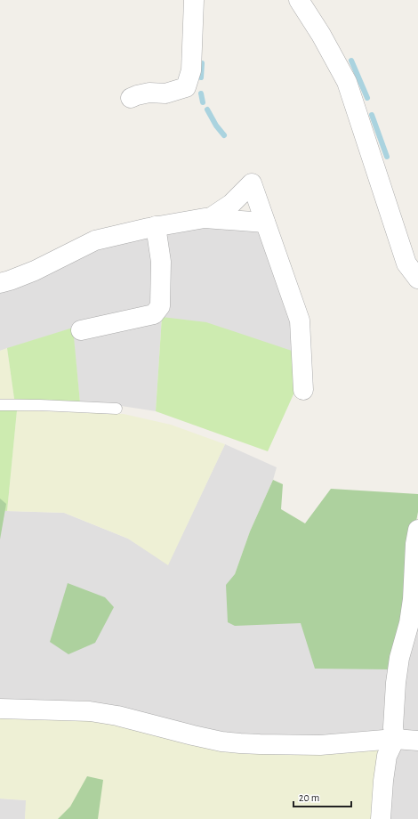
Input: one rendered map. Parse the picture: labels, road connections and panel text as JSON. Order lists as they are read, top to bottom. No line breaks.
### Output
{"scale_bar":"20 m"}
